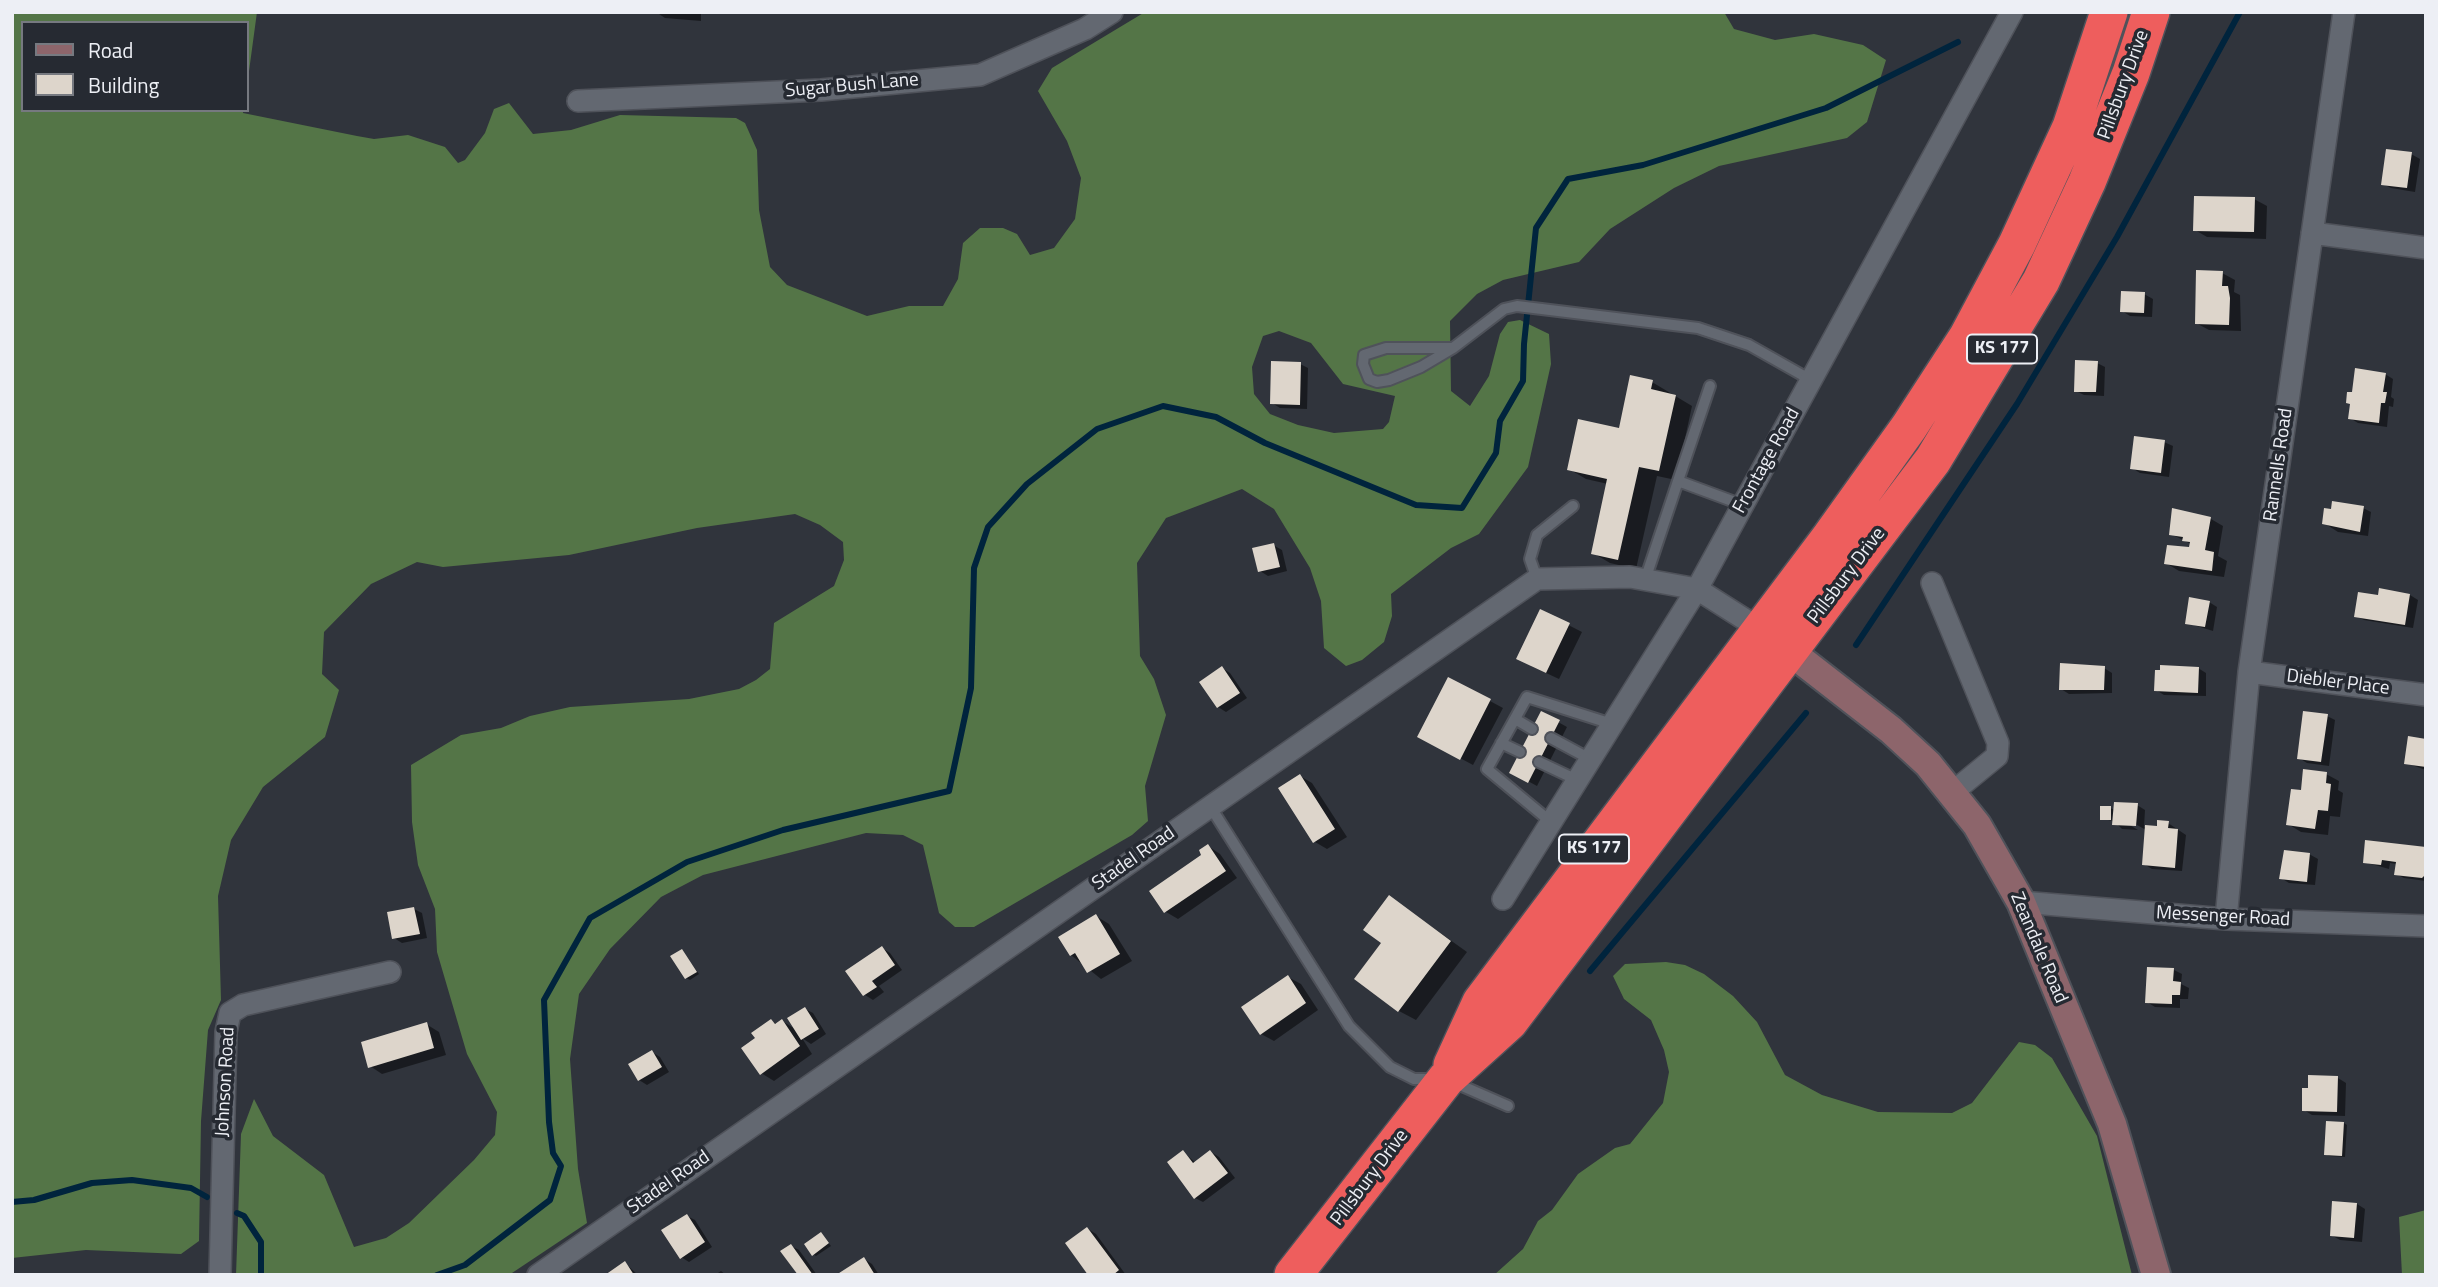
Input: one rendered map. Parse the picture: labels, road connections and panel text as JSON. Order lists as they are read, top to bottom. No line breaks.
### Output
{"streets":{"highway":["Pillsbury Drive","KS 177"],"main road":["Zeandale Road"],"street":["Sugar Bush Lane","Frontage Road","Rannells Road","Diebler Place","Stadel Road","Messenger Road","Johnson Road"]},"crossings":[["Pillsbury Drive","Zeandale Road"],["Rannells Road","Diebler Place"],["Rannells Road","Messenger Road"],["Messenger Road","Zeandale Road"]],"legend":["Road","Building"]}
